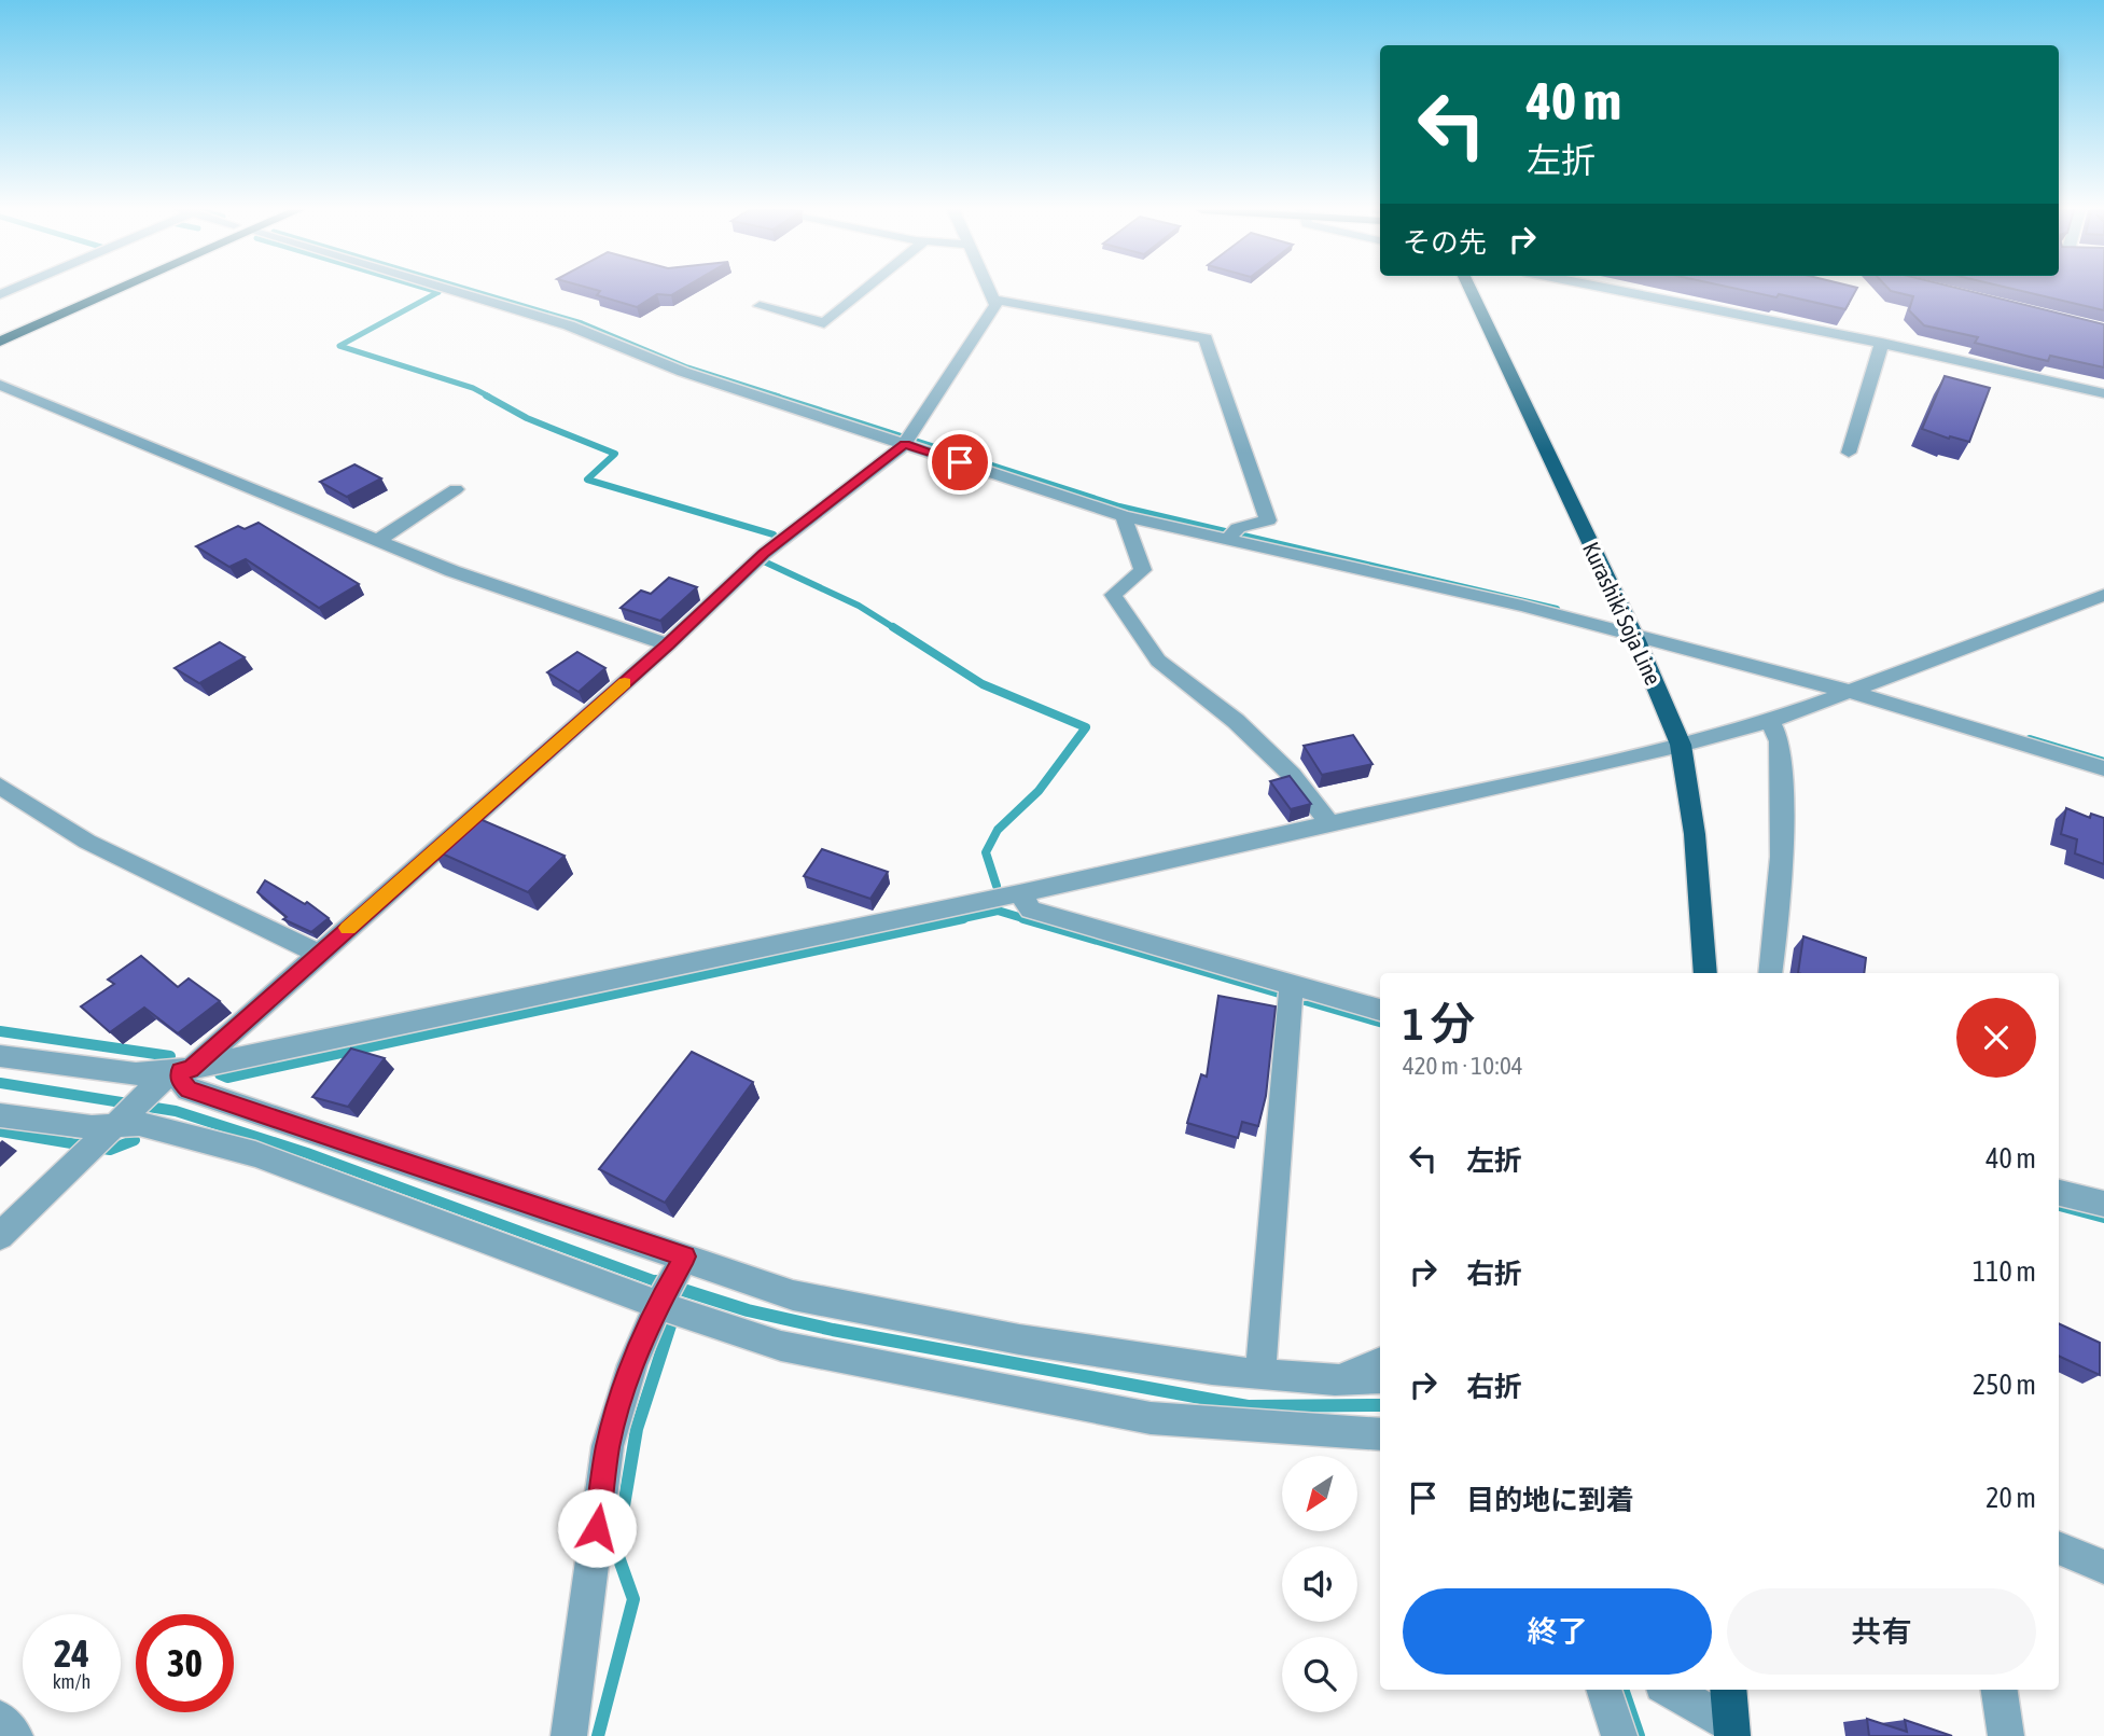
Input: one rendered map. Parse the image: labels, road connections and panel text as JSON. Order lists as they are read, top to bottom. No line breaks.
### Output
{"streets":{"main road":["Kurashiki Soja Line"]},"north":"bottom left","page":{"turn":["40 m","左折"],"then":"その先","heading":["1 分","420 m · 10:04"],"list":[{"name":"左折","value":"40 m"},{"name":"右折","value":"110 m"},{"name":"右折","value":"250 m"},{"name":"目的地に到着","value":"20 m"}],"buttons":["終了","共有"],"speed":"24 km/h","limit":"30"}}
